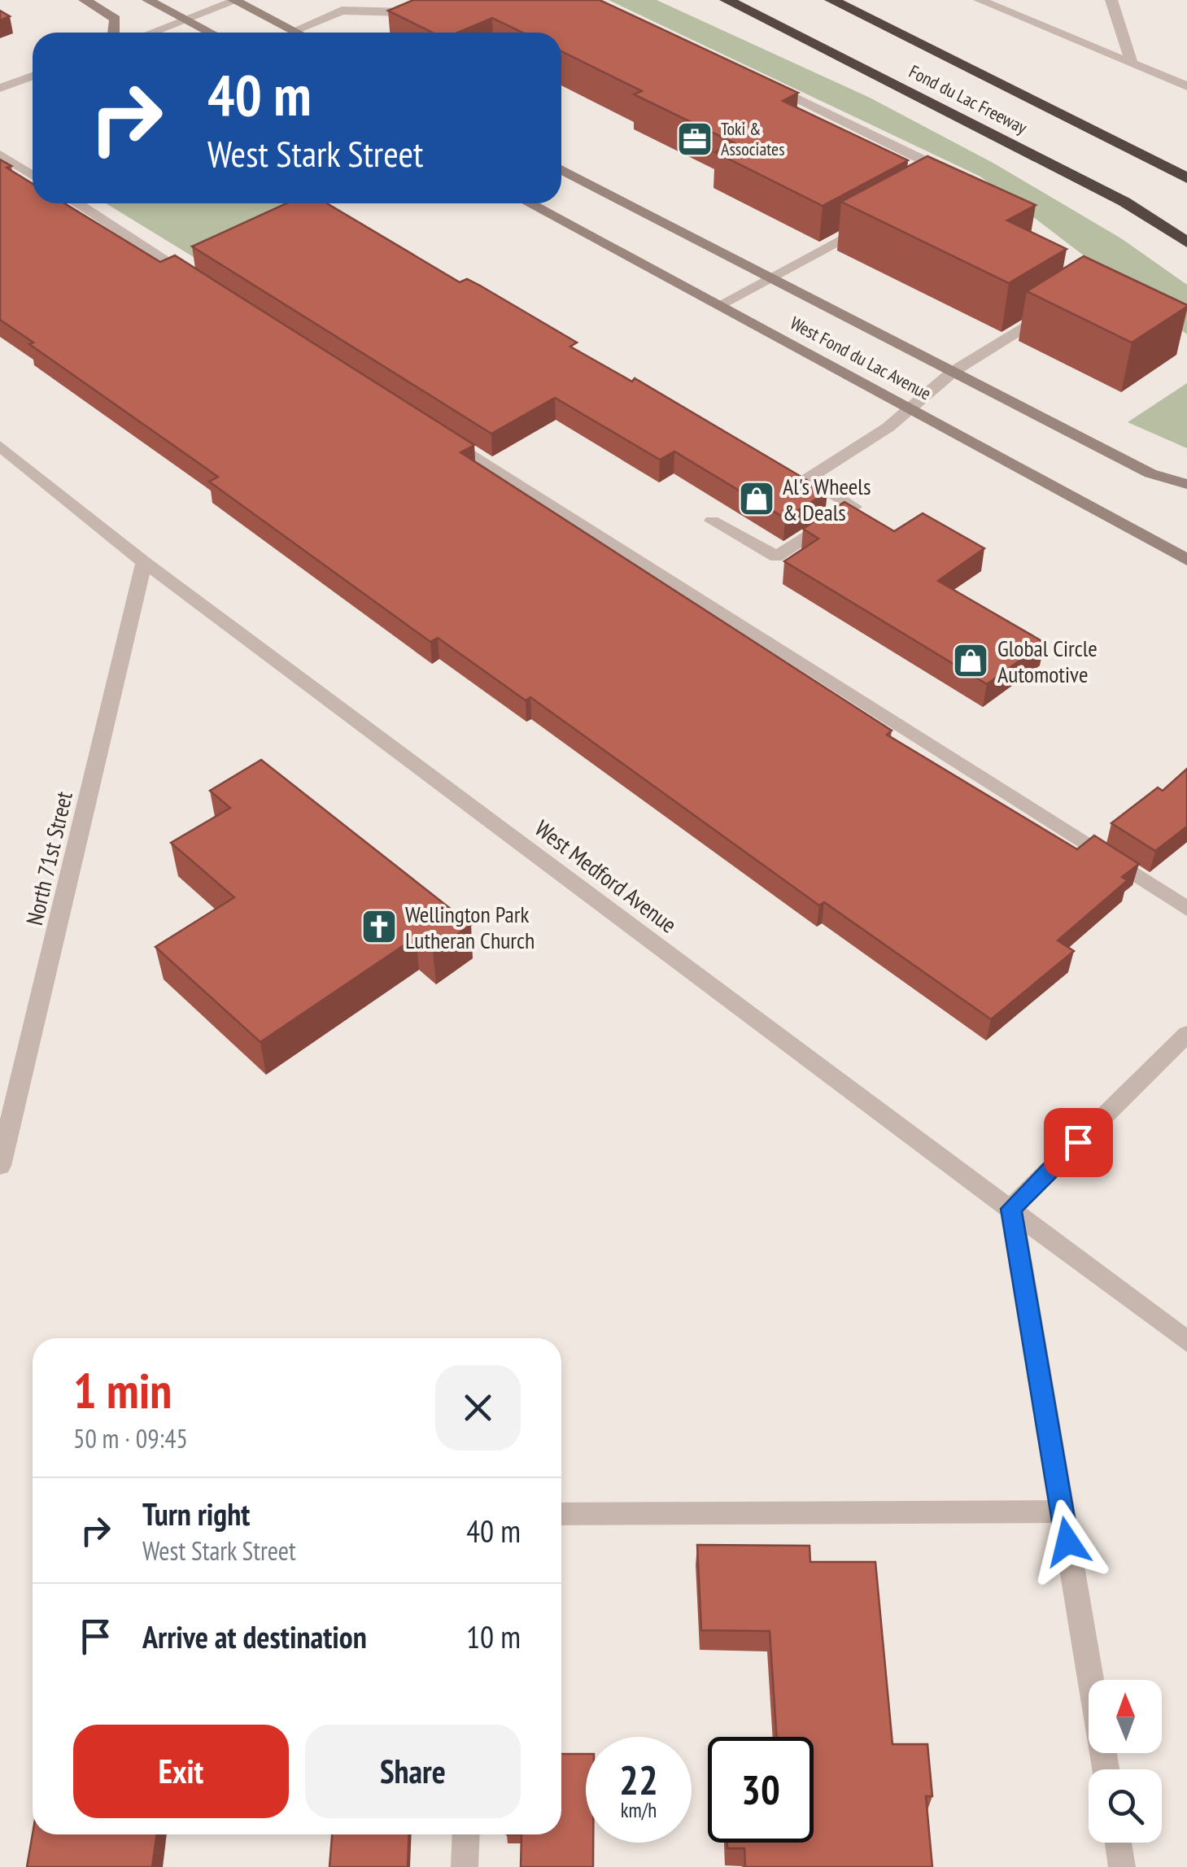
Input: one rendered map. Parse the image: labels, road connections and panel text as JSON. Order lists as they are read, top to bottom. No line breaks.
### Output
{"streets":{"highway":["Fond du Lac Freeway"],"street":["West Fond du Lac Avenue","North 71st Street","West Medford Avenue"]},"crossings":[["North 71st Street","West Medford Avenue"]],"places":{"office":["Toki & Associates"],"shop":["Al's Wheels & Deals","Global Circle Automotive"],"church":["Wellington Park Lutheran Church"]},"north":"top","page":{"turn":["40 m","West Stark Street"],"heading":["1 min","50 m · 09:45"],"list":[{"name":"Turn right","note":"West Stark Street","value":"40 m"},{"name":"Arrive at destination","value":"10 m"}],"buttons":["Exit","Share"],"speed":"22 km/h","limit":"30"}}
